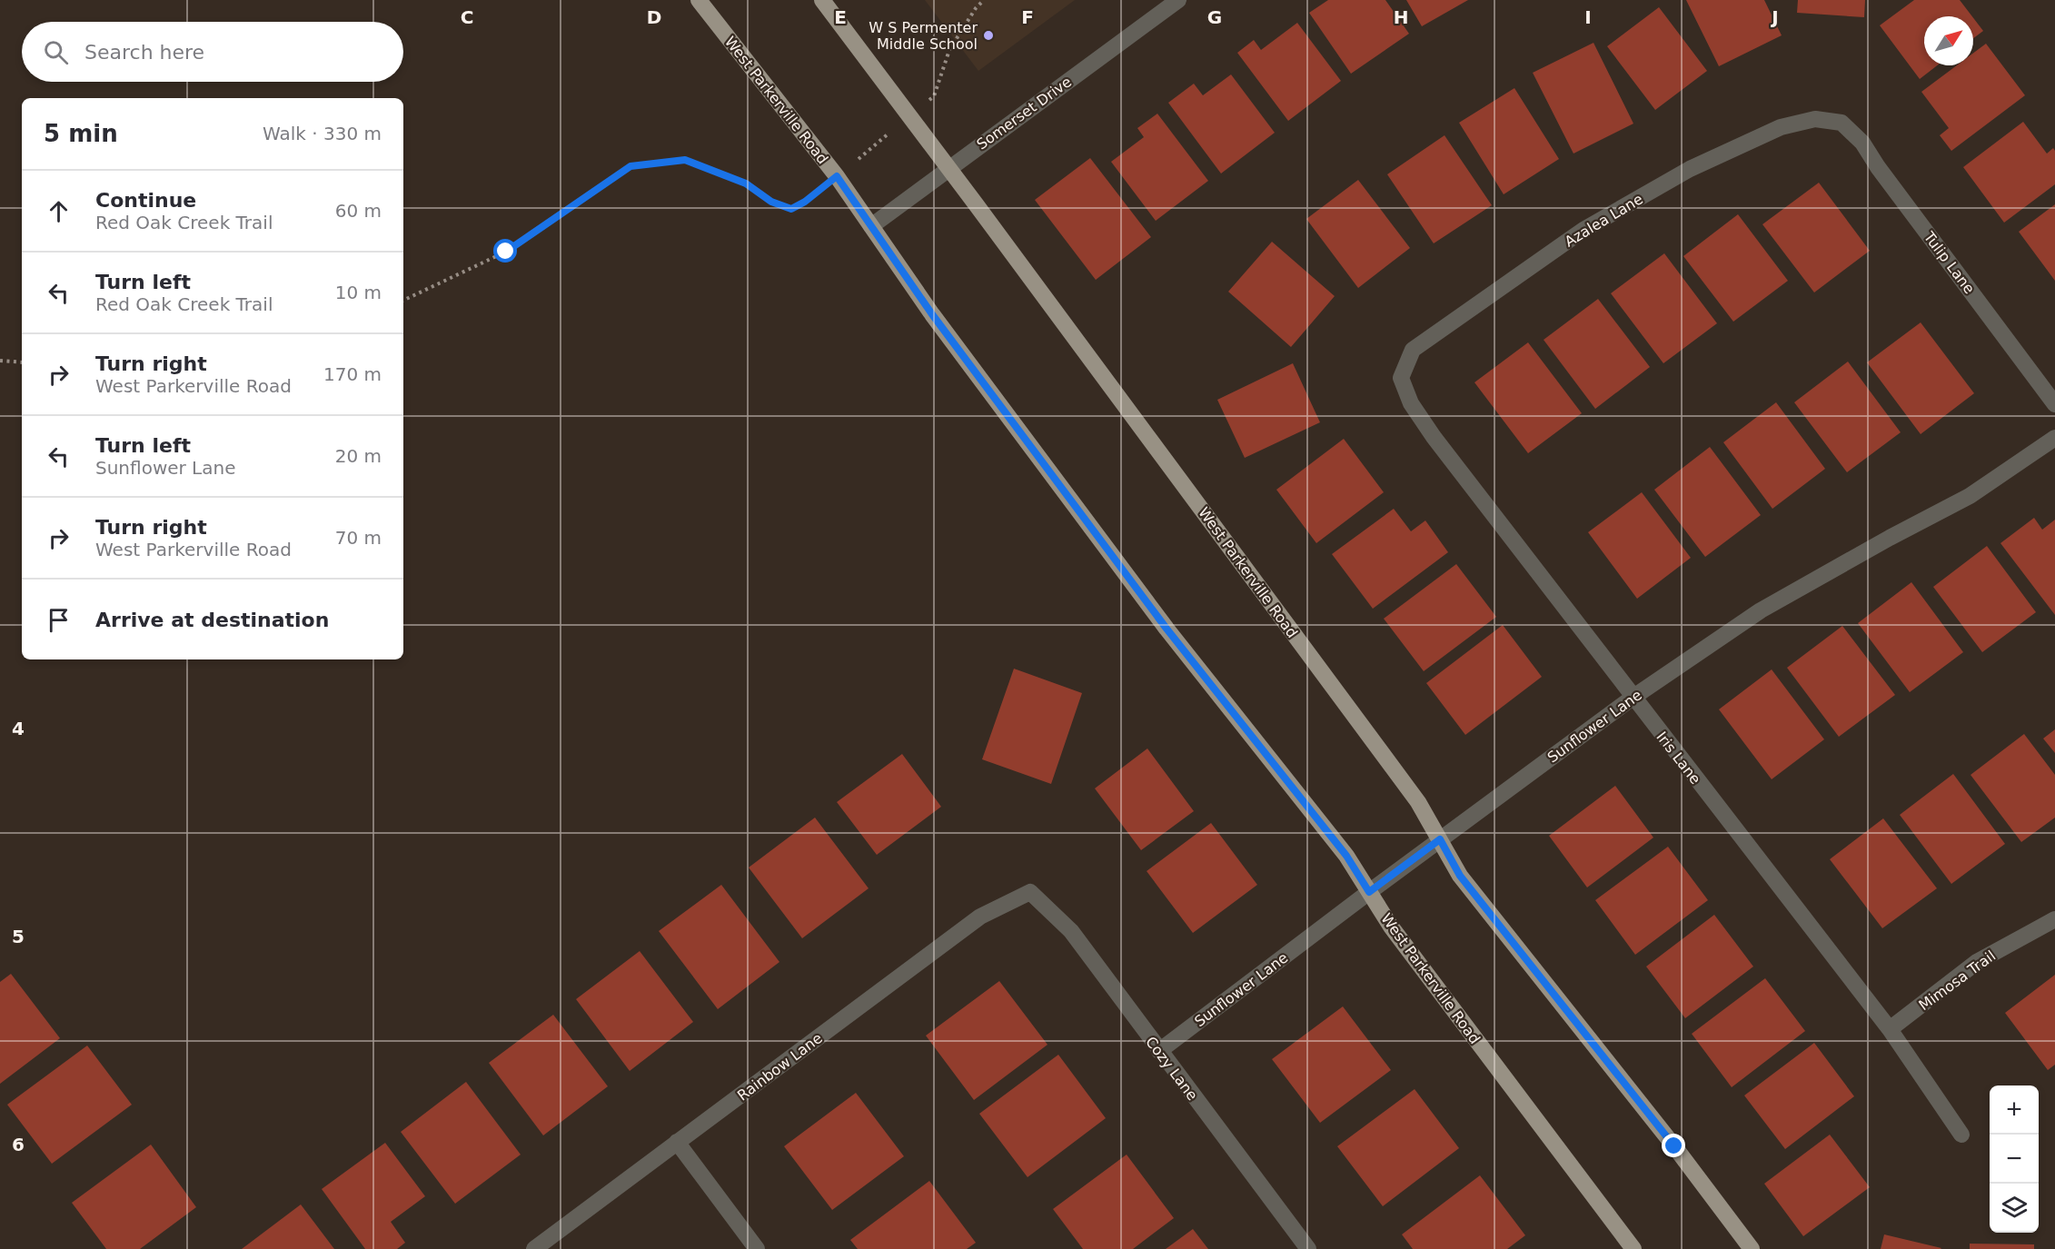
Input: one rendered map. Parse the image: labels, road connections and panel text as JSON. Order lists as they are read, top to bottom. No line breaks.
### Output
{"streets":{"main road":["West Parkerville Road"],"street":["Somerset Drive","Azalea Lane","Tulip Lane","Sunflower Lane","Iris Lane","Mimosa Trail","Rainbow Lane","Cozy Lane"]},"crossings":[["West Parkerville Road","Somerset Drive"],["West Parkerville Road","Sunflower Lane"],["Azalea Lane","Tulip Lane"],["Azalea Lane","Iris Lane"],["Sunflower Lane","Iris Lane"],["Sunflower Lane","Cozy Lane"],["Iris Lane","Mimosa Trail"],["Rainbow Lane","Cozy Lane"]],"places":["W S Permenter Middle School"],"north":"top right","page":{"search":"Search here","heading":["5 min","Walk · 330 m"],"list":[["Continue","Red Oak Creek Trail","60 m"],["Turn left","Red Oak Creek Trail","10 m"],["Turn right","West Parkerville Road","170 m"],["Turn left","Sunflower Lane","20 m"],["Turn right","West Parkerville Road","70 m"],"Arrive at destination"],"map_buttons":["+","−"]},"grid":{"columns":["C","D","E","F","G","H","I","J"],"rows":["4","5","6"]}}
